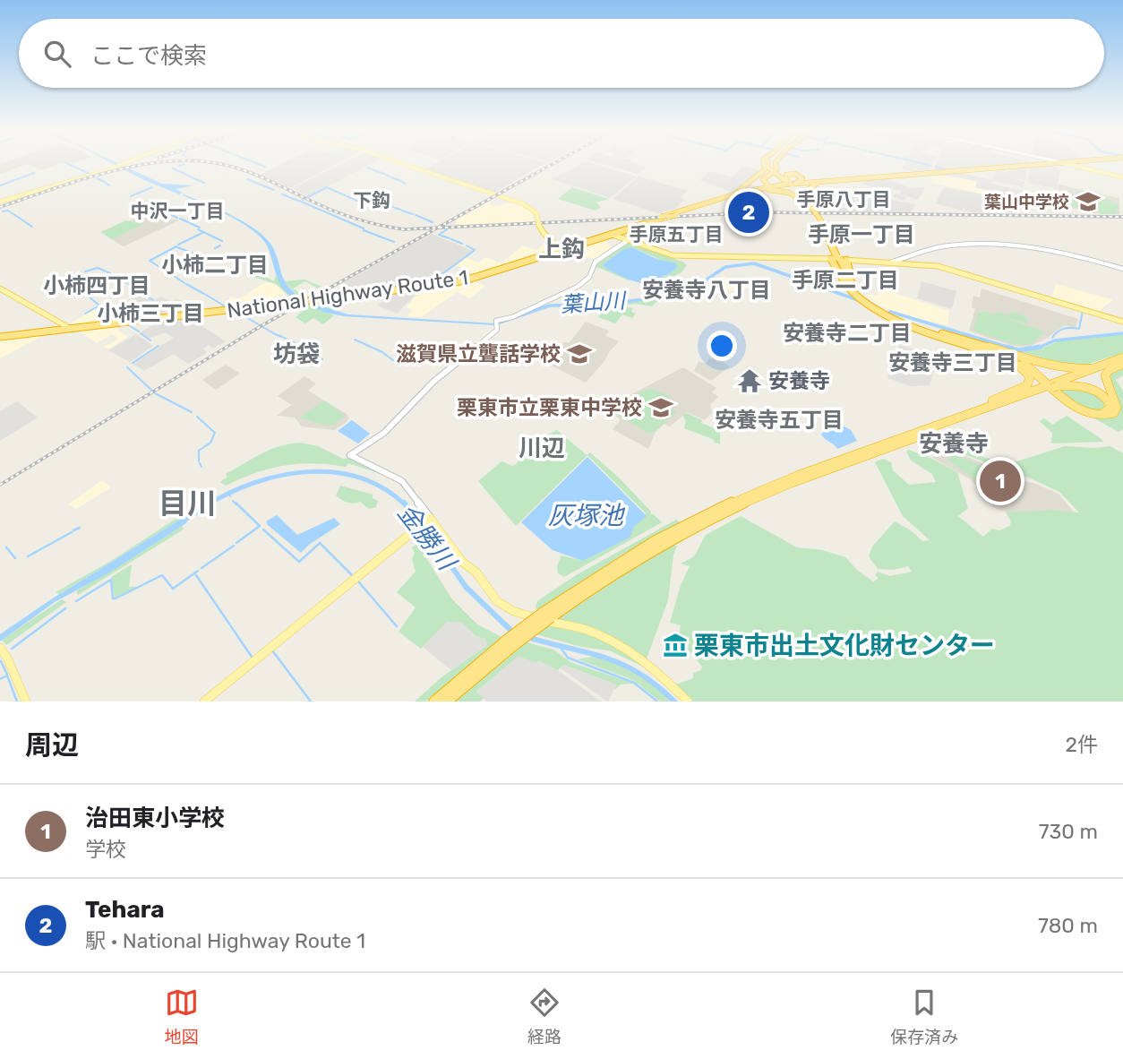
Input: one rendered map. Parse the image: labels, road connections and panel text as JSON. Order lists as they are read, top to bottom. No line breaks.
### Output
{"streets":{"highway":["National Highway Route 1"]},"districts":["手原八丁目","下鈎","中沢一丁目","手原五丁目","手原一丁目","上鈎","小柿二丁目","手原二丁目","小柿四丁目","安養寺八丁目","小柿三丁目","安養寺二丁目","坊袋","安養寺三丁目","安養寺五丁目","安養寺","川辺","目川"],"water":["葉山川","灰塚池","金勝川"],"places":{"school or university":["葉山中学校","滋賀県立聾話学校","栗東市立栗東中学校"],"temple":["安養寺"],"museum":["栗東市出土文化財センター"]},"page":{"search":"ここで検索","pins":["2","1"],"heading":["周辺","2件"],"list":[{"mark":"1","name":"治田東小学校","note":"学校","value":"730 m"},{"mark":"2","name":"Tehara","note":"駅 · National Highway Route 1","value":"780 m"}],"nav":["地図","経路","保存済み"]}}
